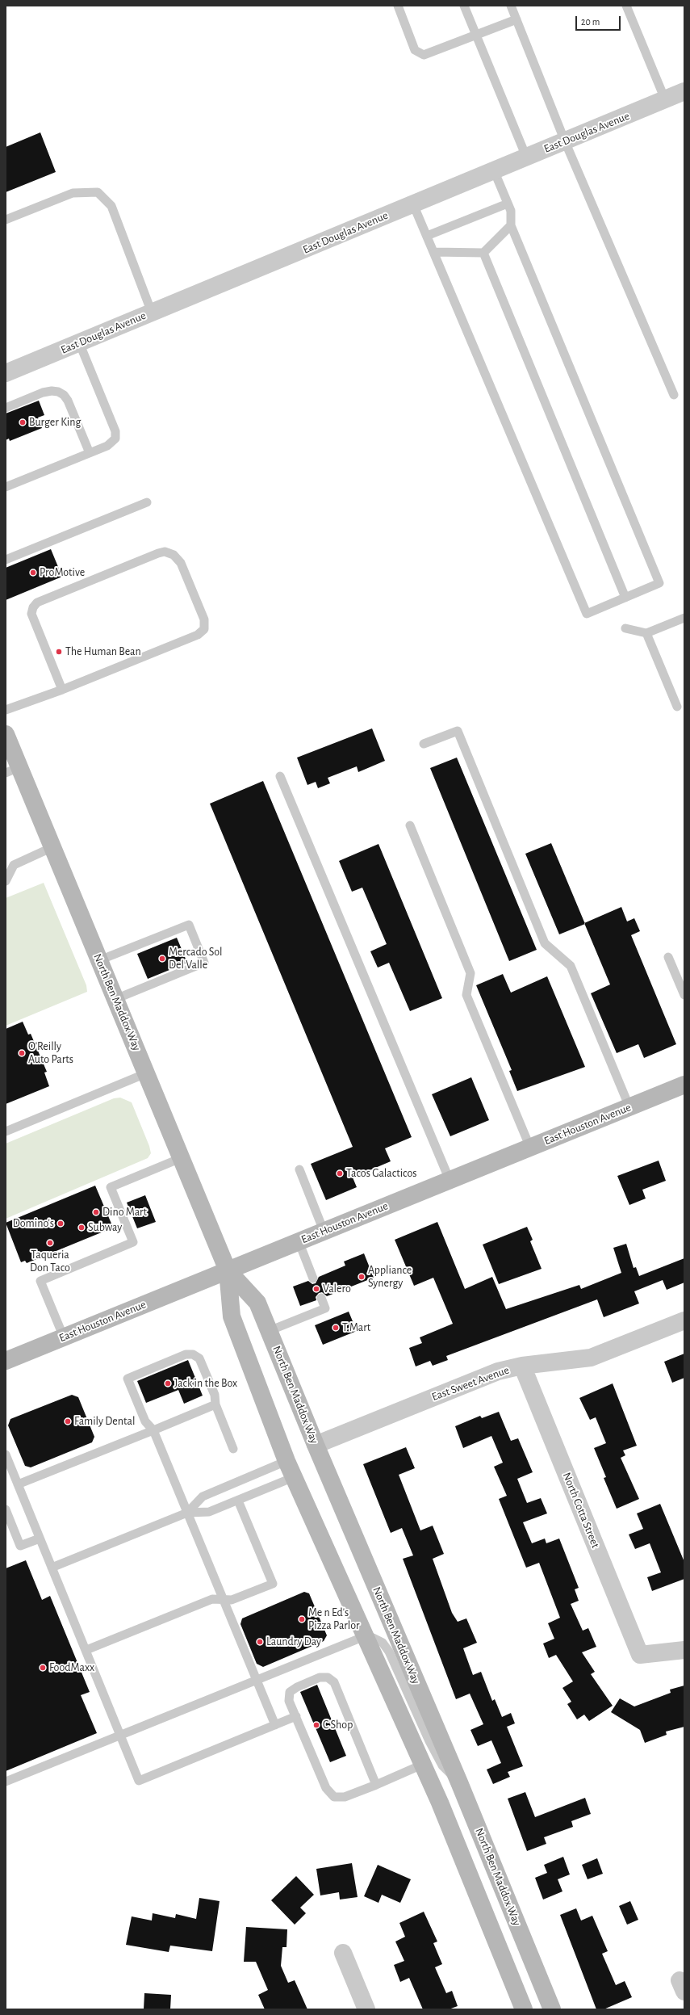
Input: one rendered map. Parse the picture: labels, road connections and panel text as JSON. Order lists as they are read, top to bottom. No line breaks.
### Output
{"streets":{"main road":["North Ben Maddox Way","East Houston Avenue"],"street":["East Douglas Avenue","East Sweet Avenue","North Cotta Street"]},"crossings":[["North Ben Maddox Way","East Houston Avenue"],["North Ben Maddox Way","East Sweet Avenue"],["East Sweet Avenue","North Cotta Street"]],"places":["Burger King","ProMotive","The Human Bean","Mercado Sol Del Valle","O'Reilly Auto Parts","Tacos Galacticos","Dino Mart","Domino's","Subway","Taqueria Don Taco","Appliance Synergy","Valero","T.Mart","Jack in the Box","Family Dental","Me n Ed's Pizza Parlor","Laundry Day","FoodMaxx","C Shop"],"scale_bar":"20 m"}
